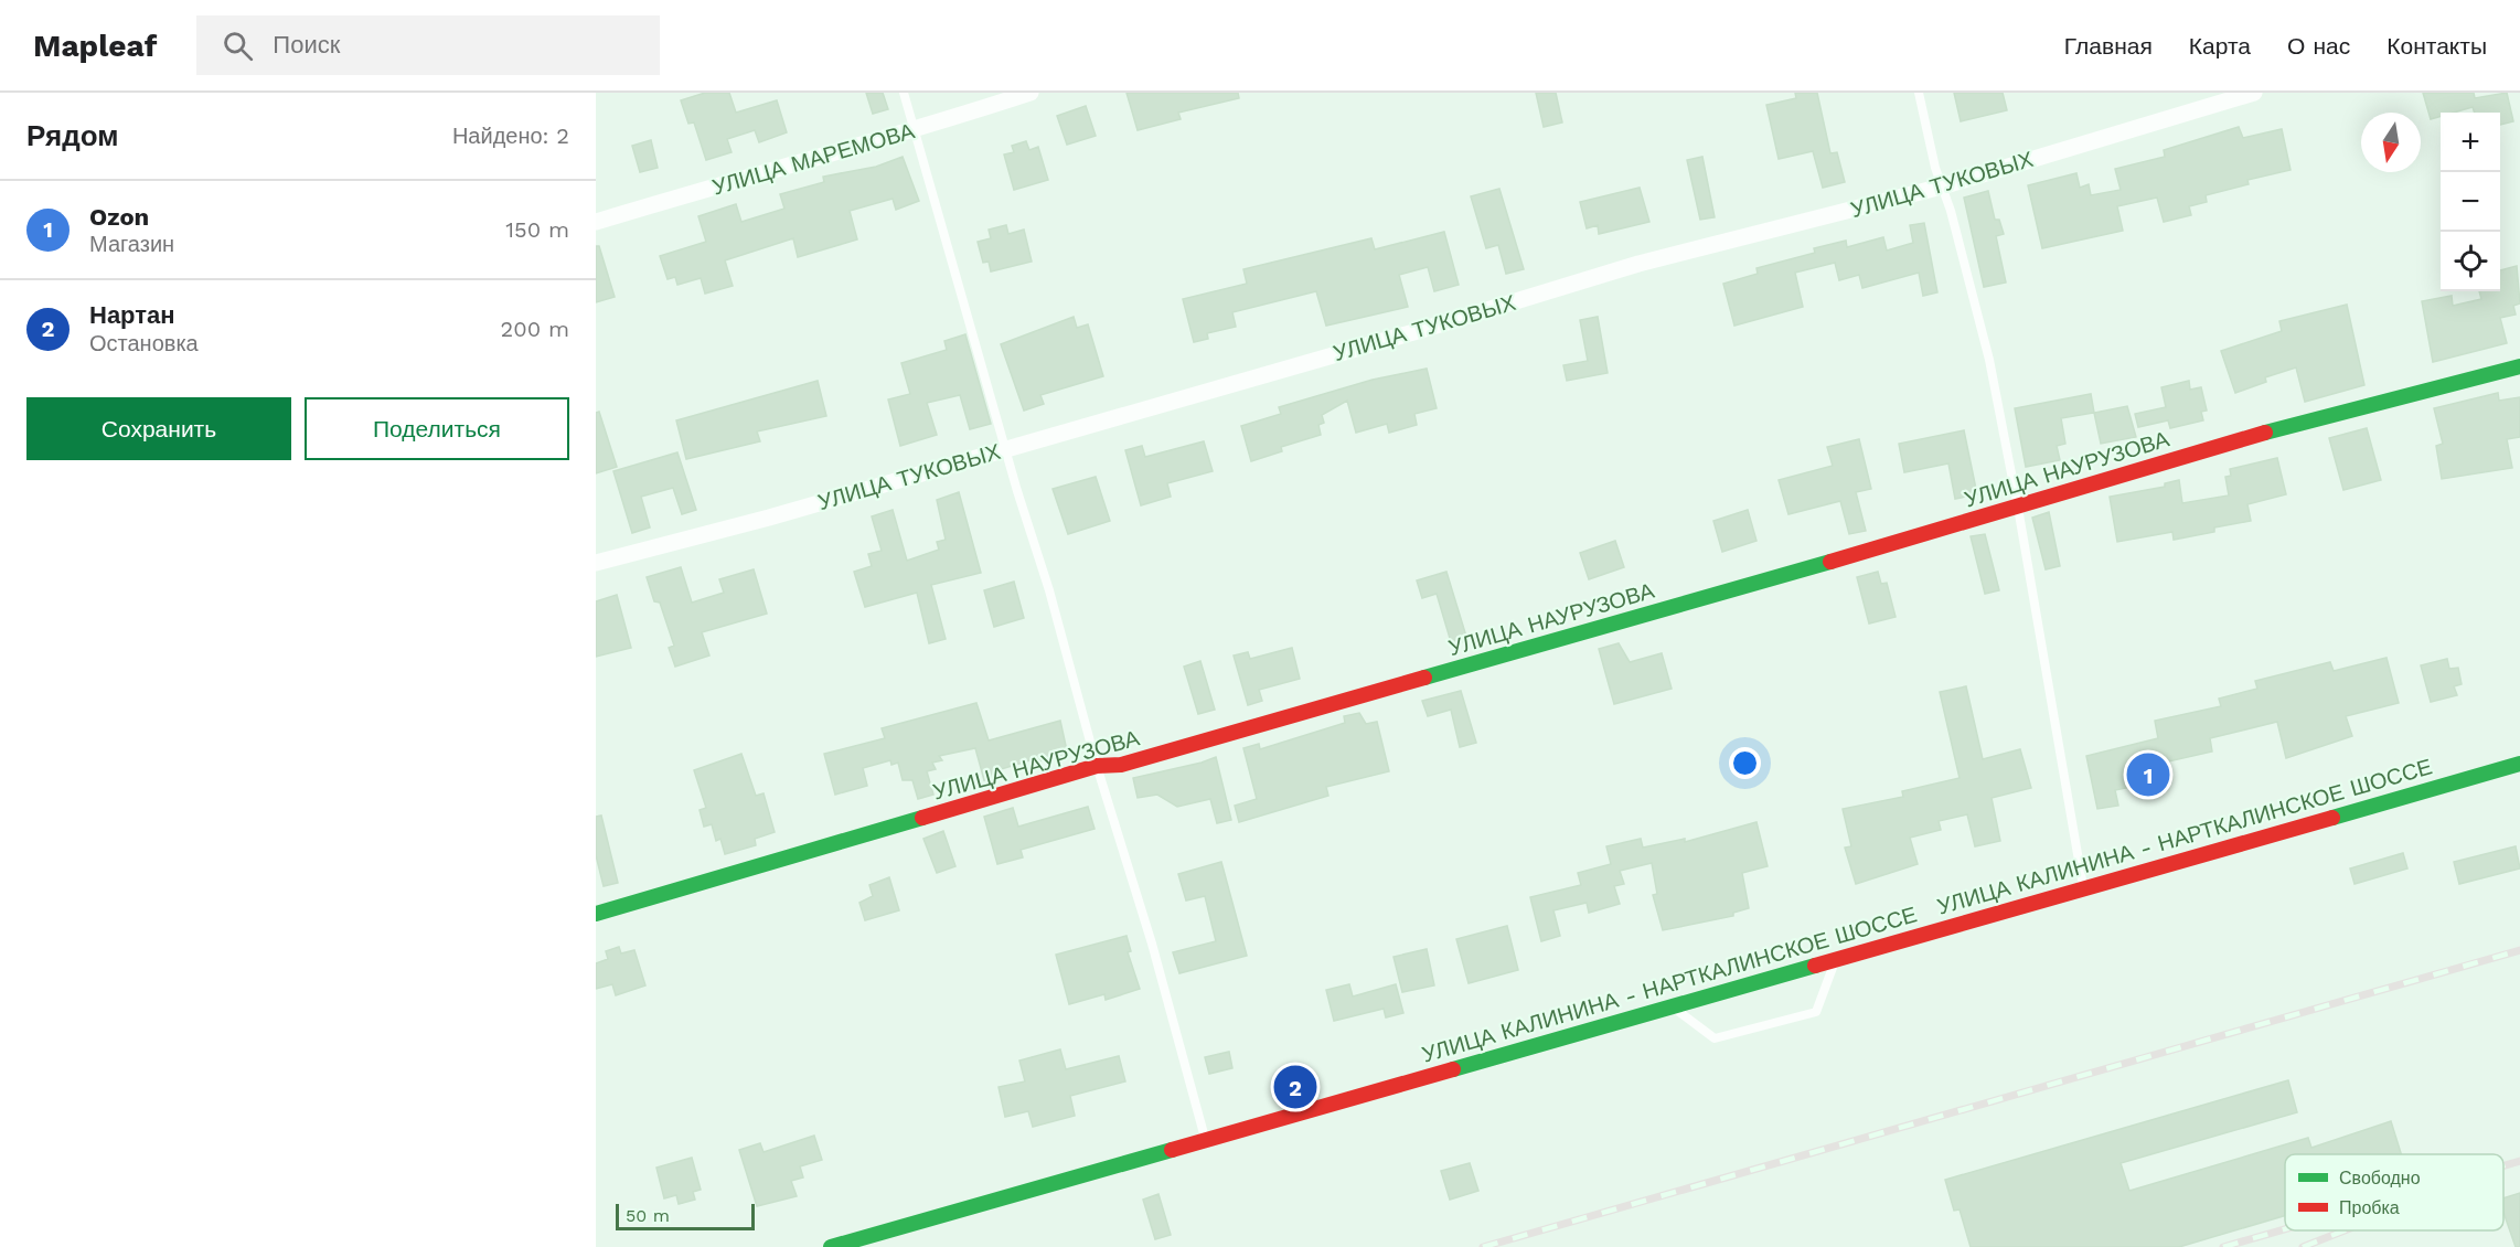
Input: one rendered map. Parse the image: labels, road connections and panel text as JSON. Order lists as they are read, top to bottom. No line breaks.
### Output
{"streets":{"street":["УЛИЦА МАРЕМОВА","УЛИЦА ТУКОВЫХ","УЛИЦА НАУРУЗОВА","УЛИЦА КАЛИНИНА - НАРТКАЛИНСКОЕ ШОССЕ"]},"legend":["Свободно","Пробка"],"scale_bar":"50 m","north":"bottom","page":{"header":"Mapleaf","search":"Поиск","nav":["Главная","Карта","О нас","Контакты"],"heading":["Рядом","Найдено: 2"],"map_buttons":["+","−"],"list":[{"mark":"1","name":"Ozon","note":"Магазин","value":"150 m"},{"mark":"2","name":"Нартан","note":"Остановка","value":"200 m"}],"buttons":["Сохранить","Поделиться"],"pins":["1","2"],"scale":"50 m"}}
